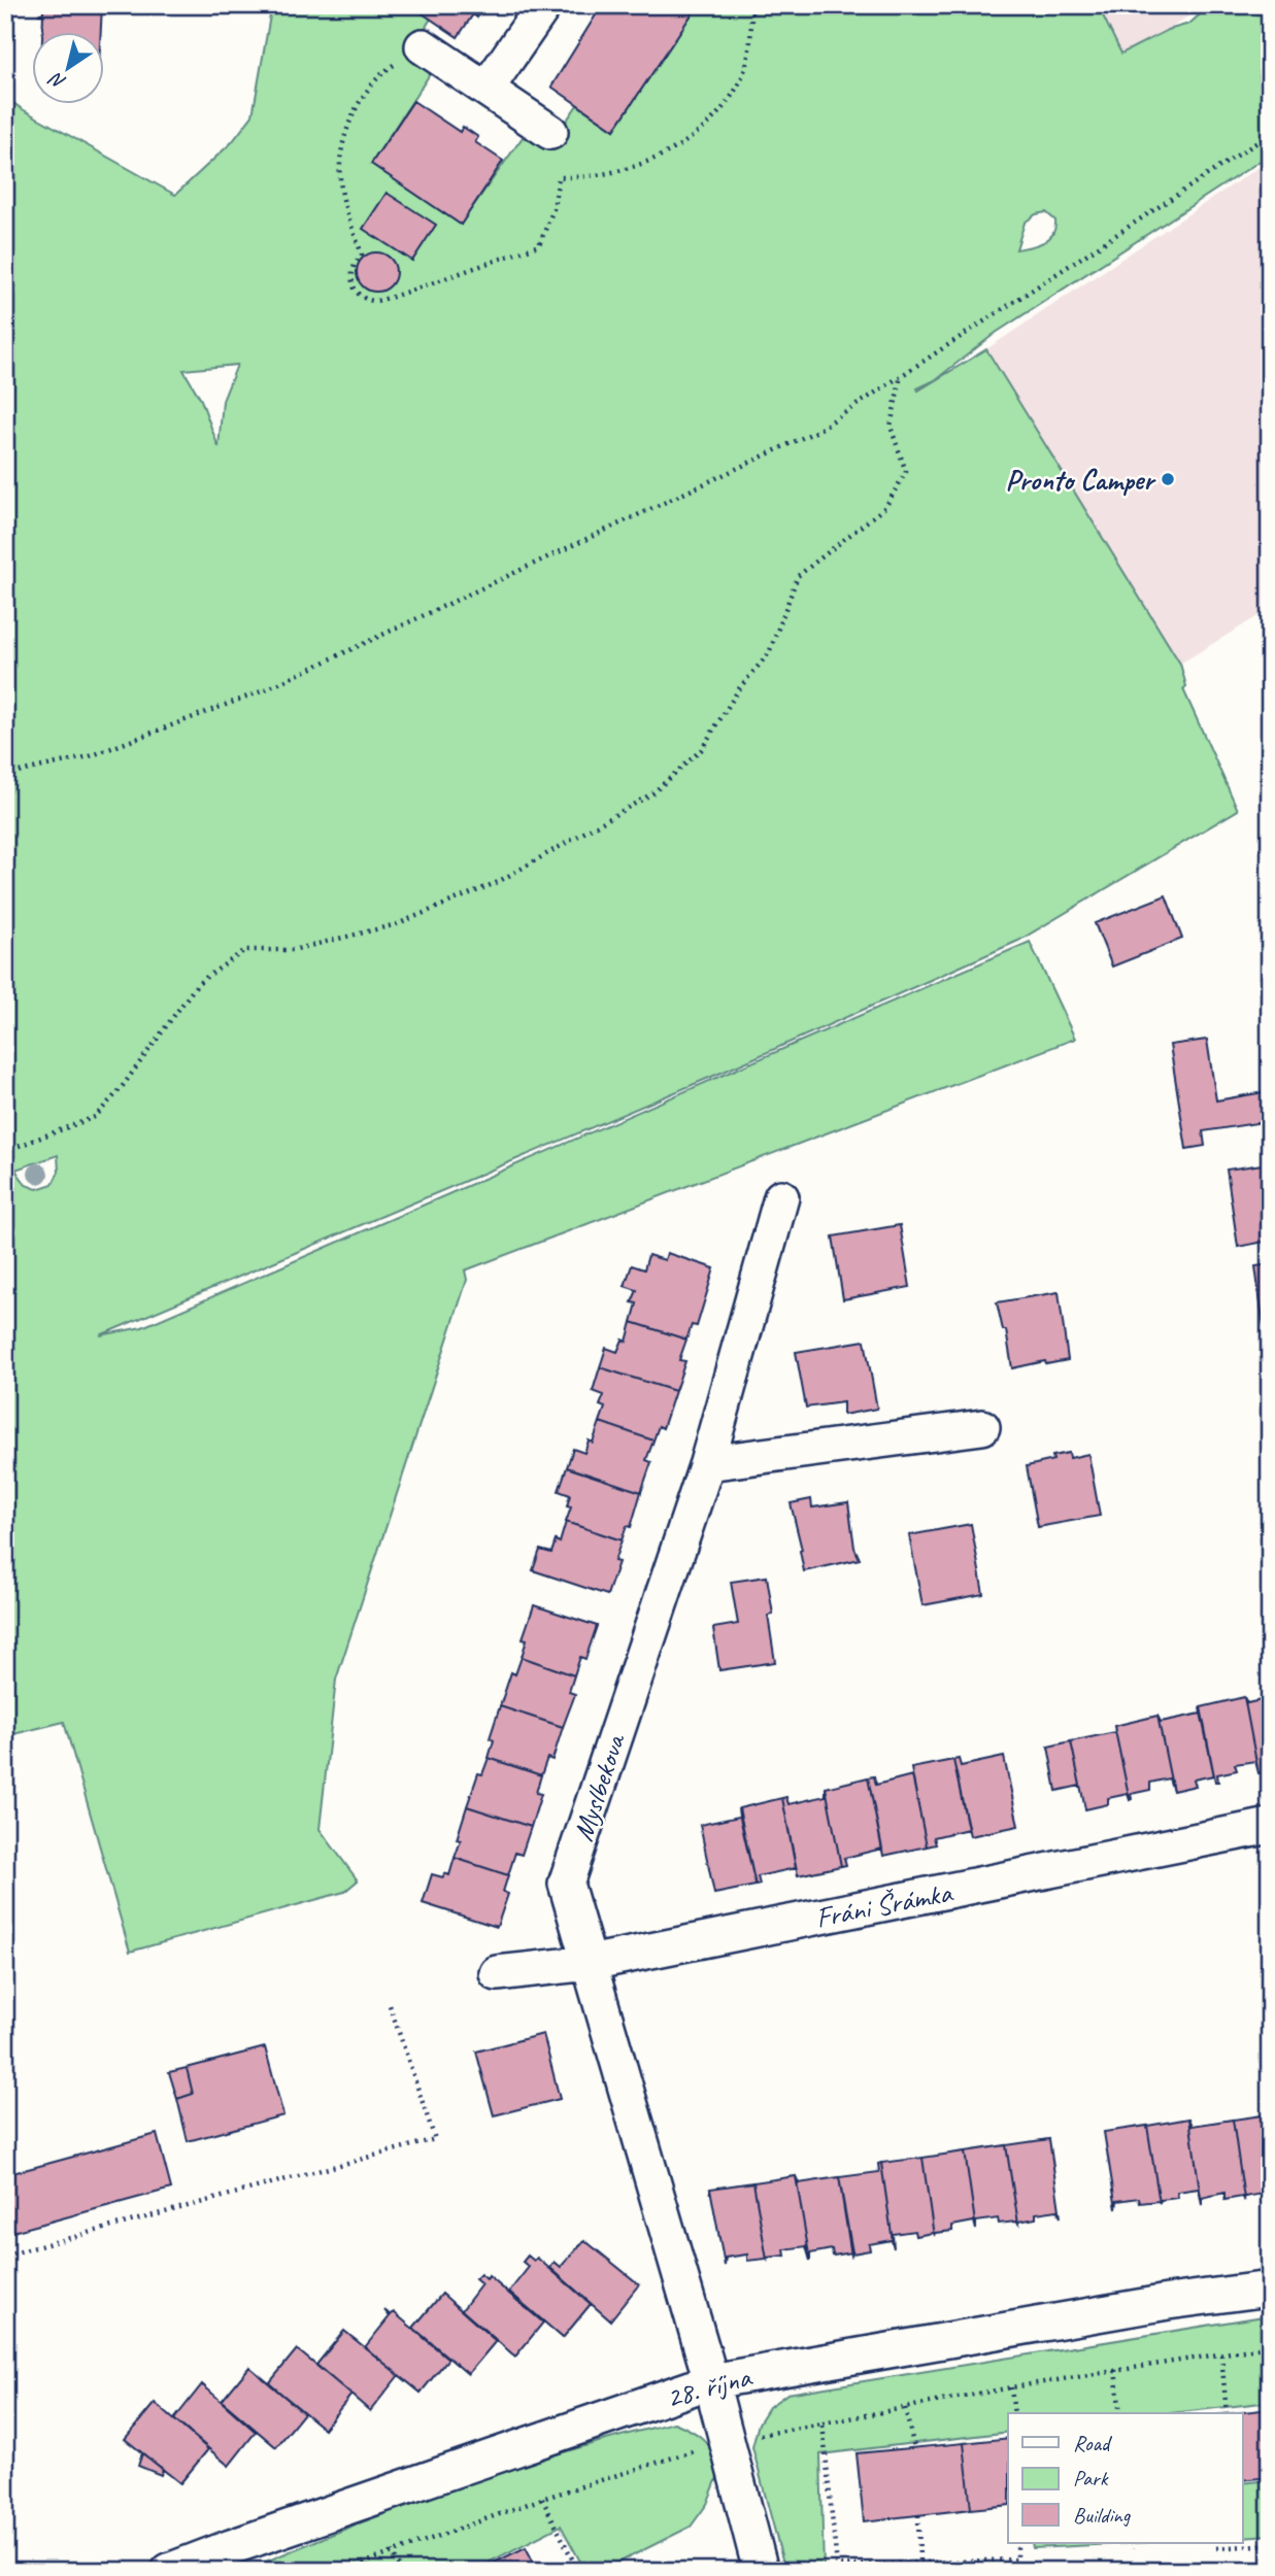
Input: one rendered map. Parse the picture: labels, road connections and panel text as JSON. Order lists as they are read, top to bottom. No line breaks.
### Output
{"streets":{"street":["Myslbekova","Fráni Šrámka","28. října"]},"crossings":[["Myslbekova","Fráni Šrámka"],["Myslbekova","28. října"]],"places":["Pronto Camper"],"legend":["Road","Park","Building"],"north":"bottom left"}
